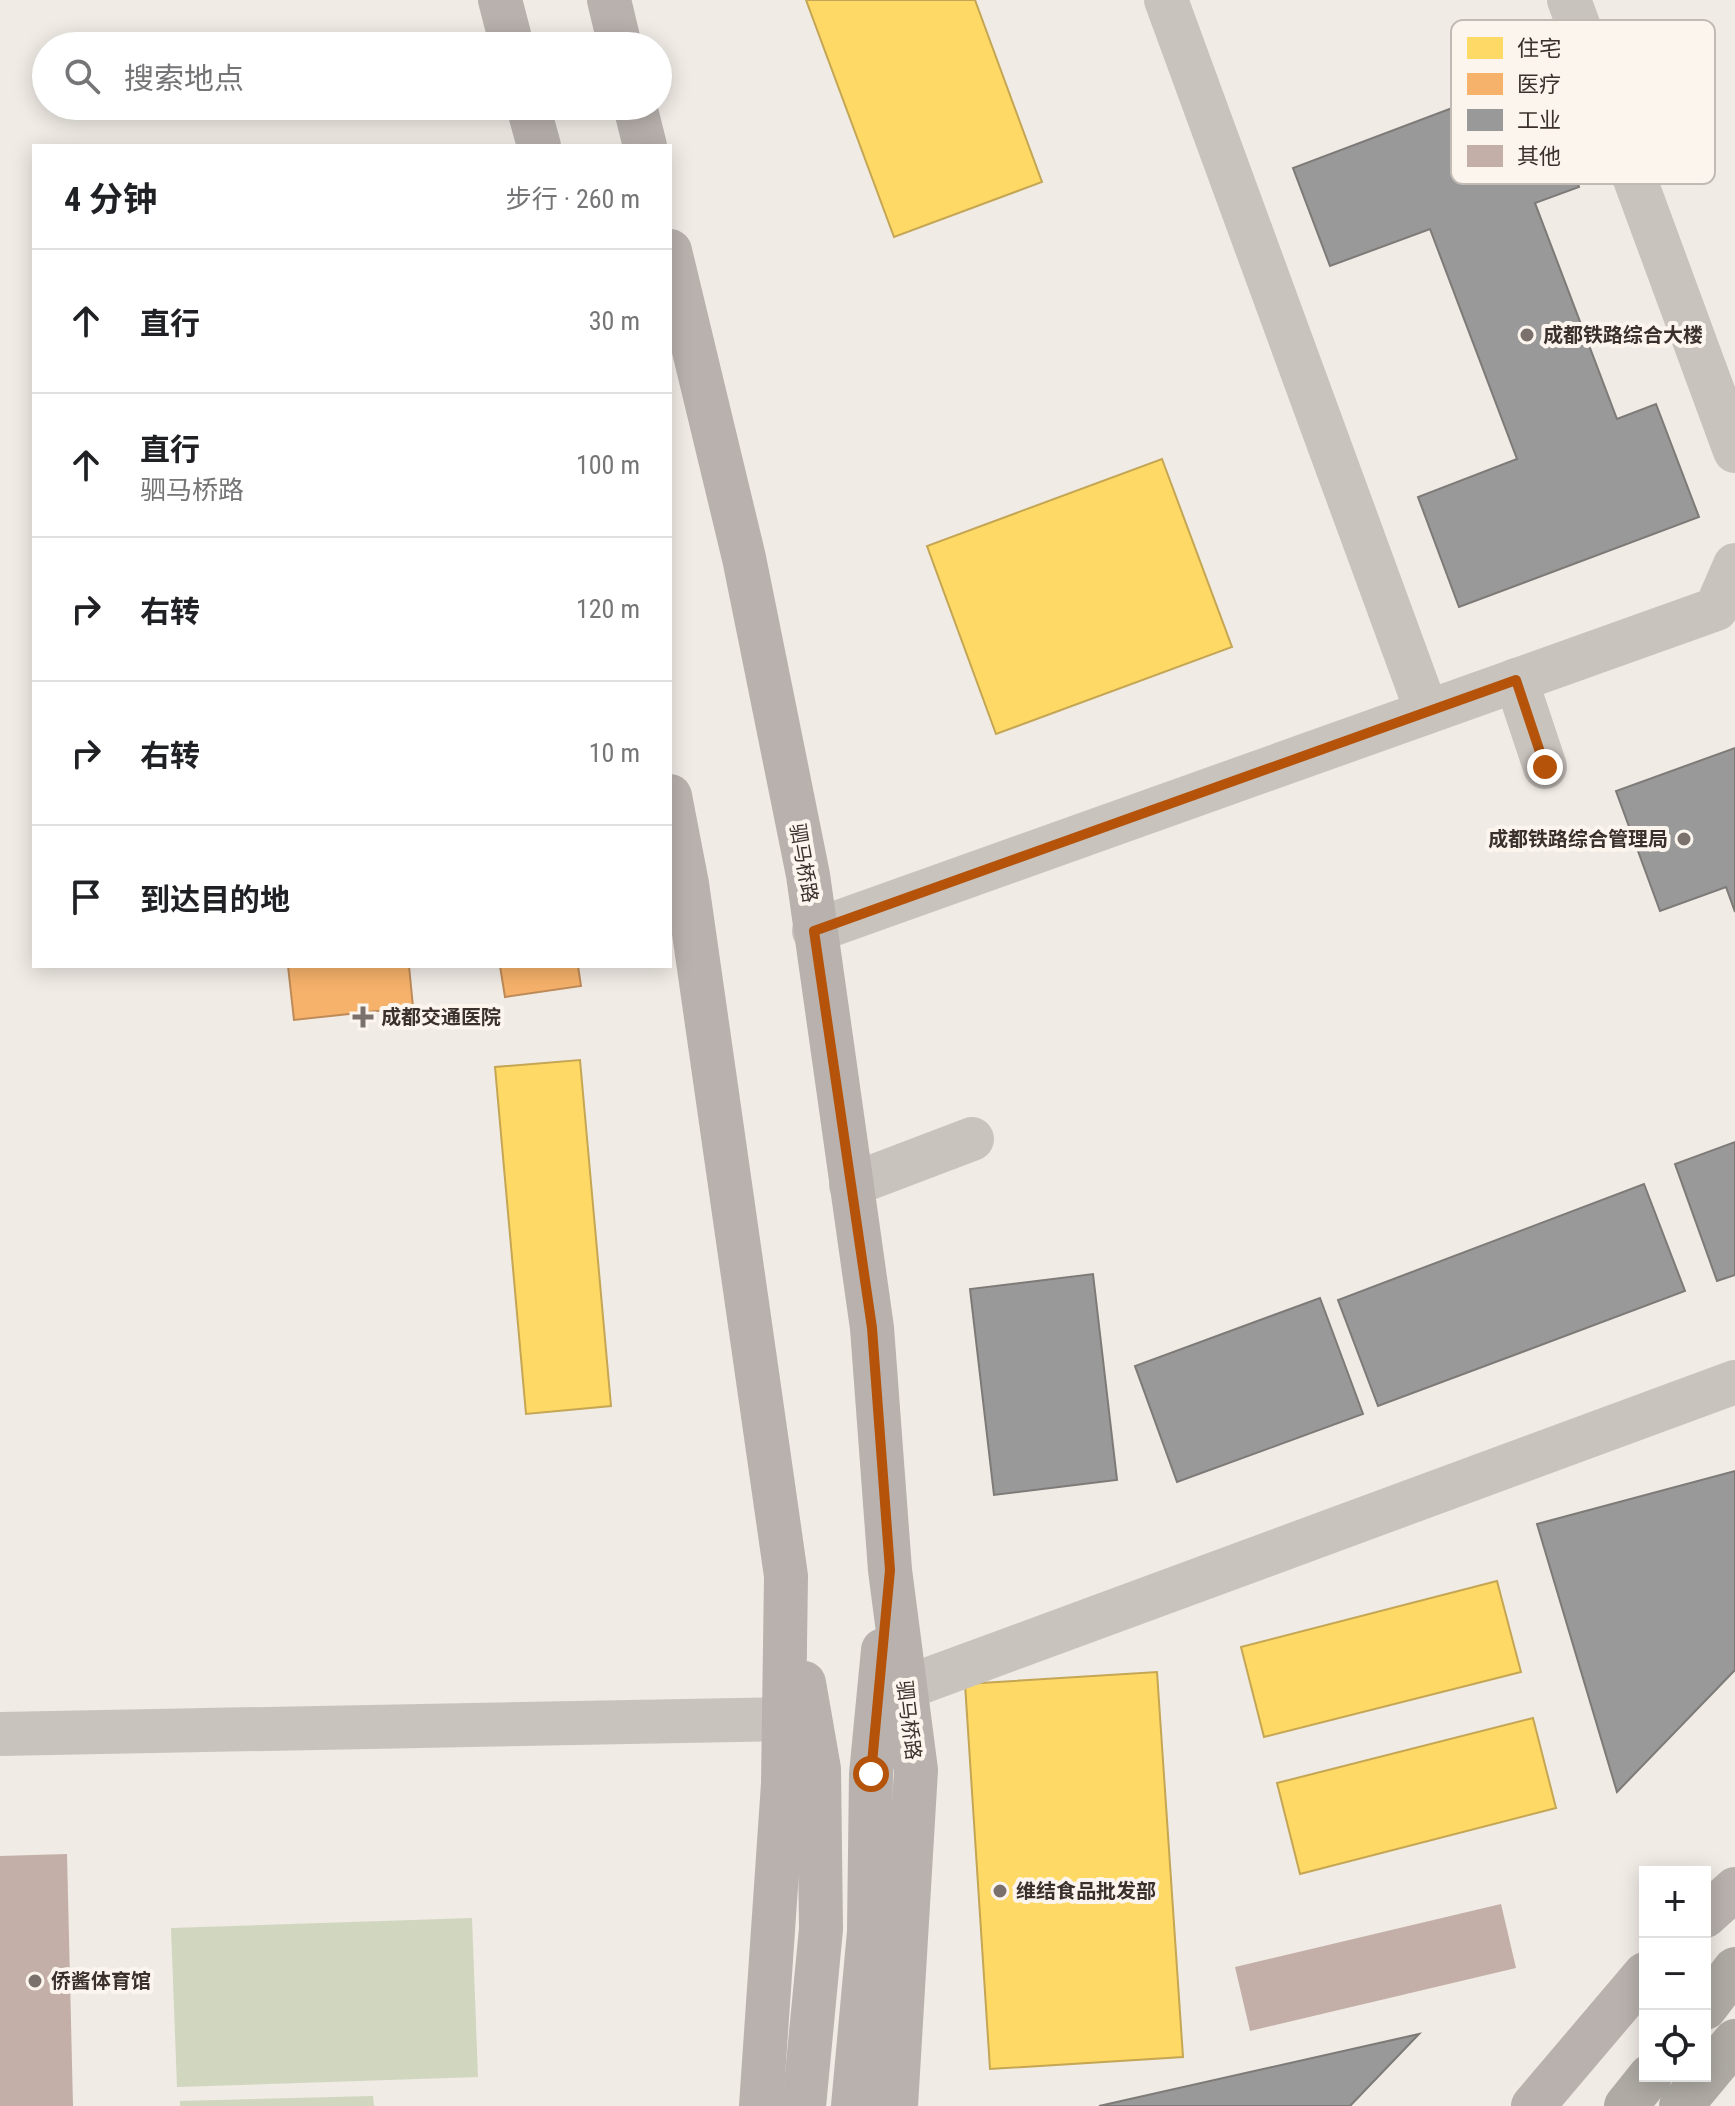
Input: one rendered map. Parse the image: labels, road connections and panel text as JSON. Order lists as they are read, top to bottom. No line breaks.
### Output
{"streets":{"main road":["驷马桥路"]},"places":{"other":["成都铁路综合大楼","成都铁路综合管理局","维结食品批发部","侨酱体育馆"],"health":["成都交通医院"]},"legend":["住宅","医疗","工业","其他"],"page":{"search":"搜索地点","heading":["4 分钟","步行 · 260 m"],"list":[["直行","30 m"],["直行","驷马桥路","100 m"],["右转","120 m"],["右转","10 m"],"到达目的地"],"map_buttons":["+","−"]}}
